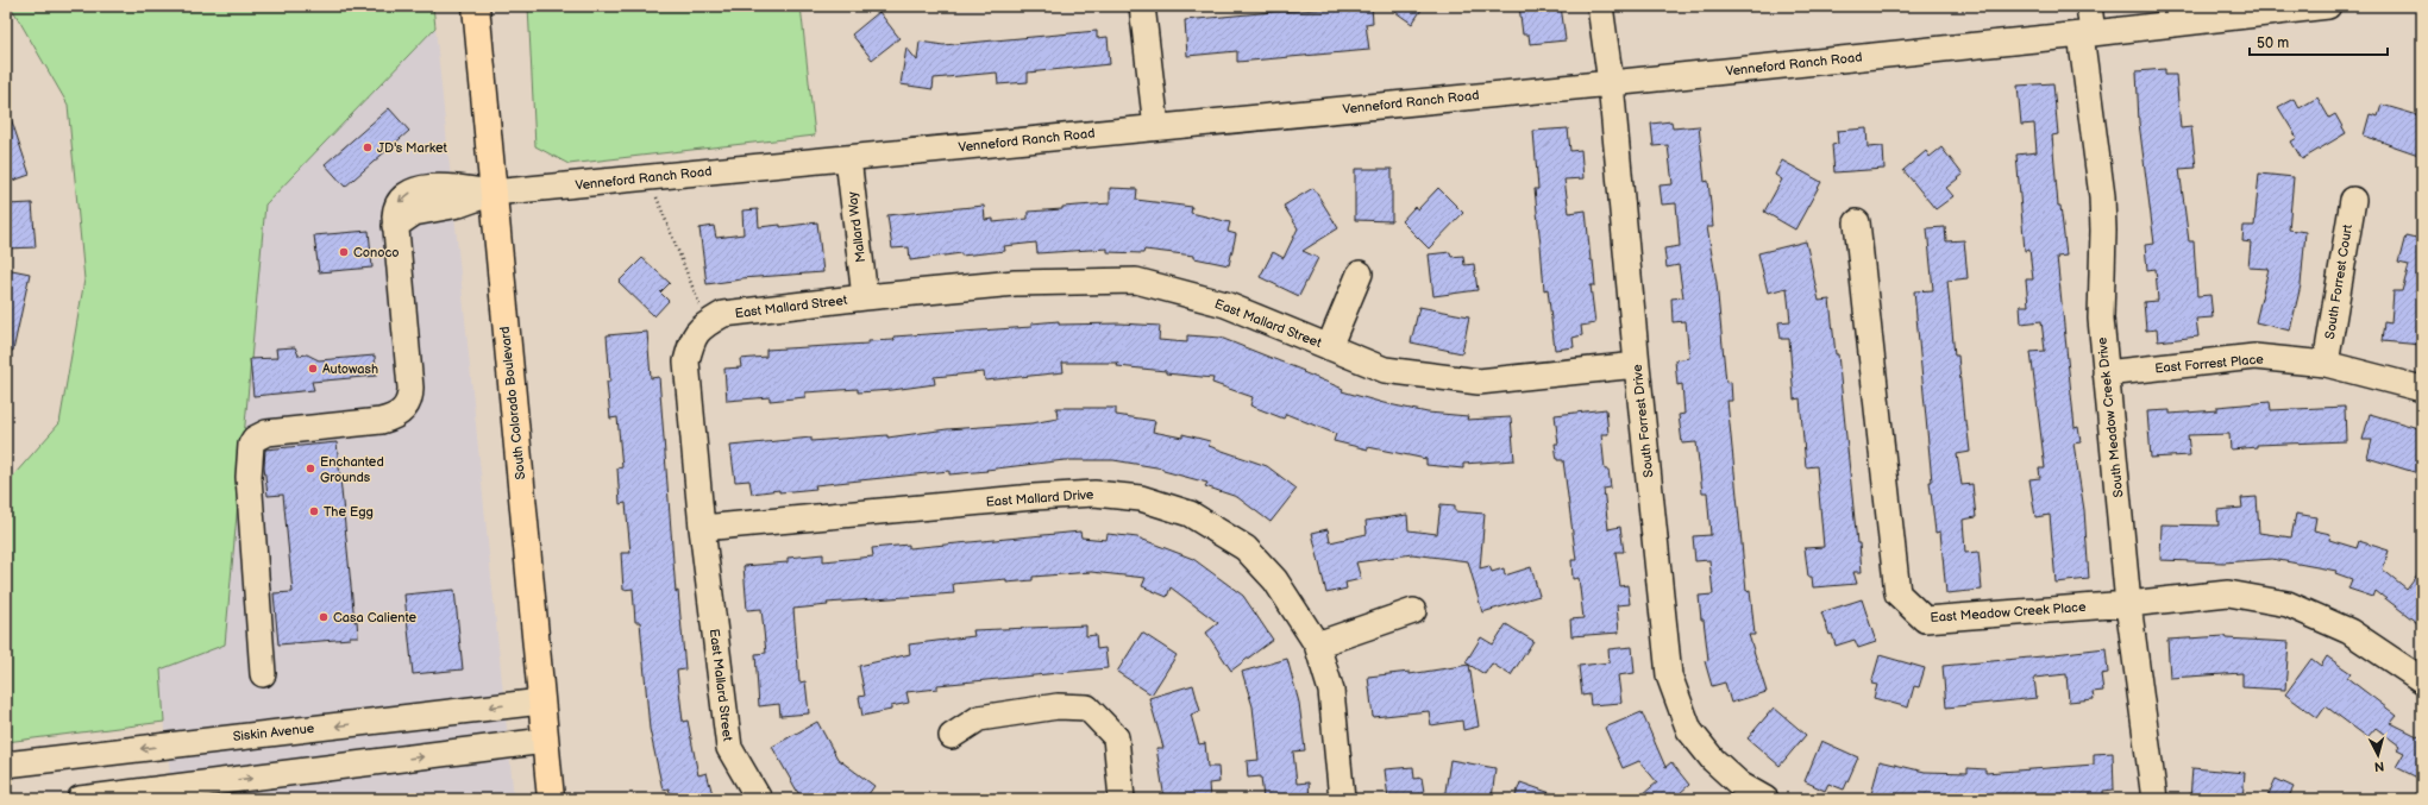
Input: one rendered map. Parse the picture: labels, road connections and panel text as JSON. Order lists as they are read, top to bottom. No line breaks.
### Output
{"streets":{"main road":["South Colorado Boulevard"],"street":["Venneford Ranch Road","Mallard Way","South Forrest Court","East Mallard Street","East Forrest Place","South Meadow Creek Drive","South Forrest Drive","East Mallard Drive","East Meadow Creek Place","Siskin Avenue"]},"crossings":[["Venneford Ranch Road","Mallard Way"],["Venneford Ranch Road","South Colorado Boulevard"],["Venneford Ranch Road","South Meadow Creek Drive"],["Venneford Ranch Road","South Forrest Drive"],["Mallard Way","East Mallard Street"],["South Forrest Court","East Forrest Place"],["East Mallard Street","South Forrest Drive"],["East Mallard Street","East Mallard Drive"],["East Forrest Place","South Meadow Creek Drive"],["South Colorado Boulevard","Siskin Avenue"],["South Meadow Creek Drive","East Meadow Creek Place"]],"places":["JD's Market","Conoco","Autowash","Enchanted Grounds","The Egg","Casa Caliente"],"scale_bar":"50 m","north":"bottom"}
